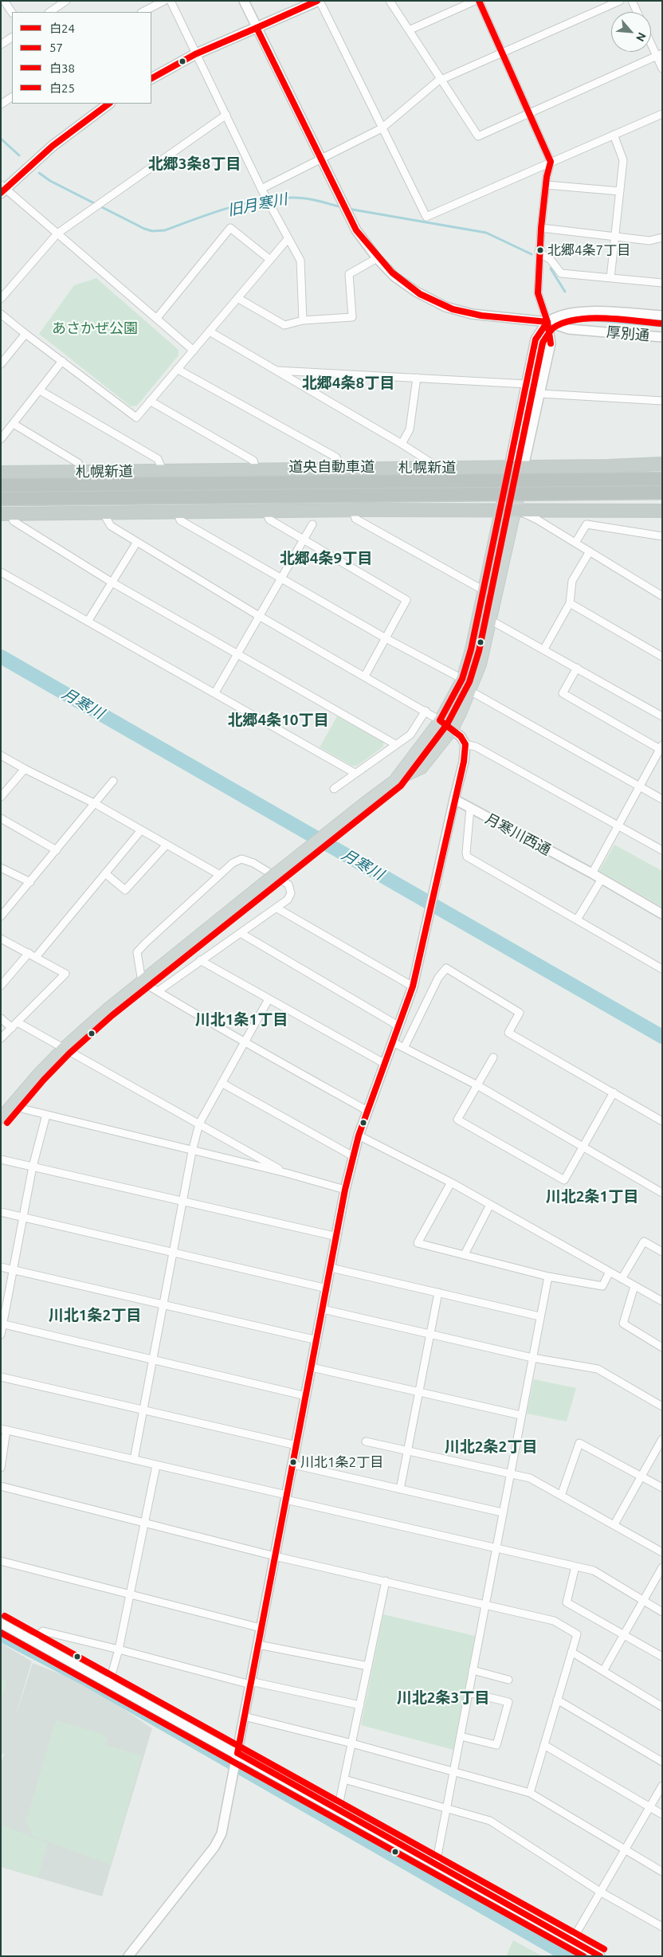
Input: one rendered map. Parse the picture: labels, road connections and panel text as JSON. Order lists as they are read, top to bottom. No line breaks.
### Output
{"streets":{"highway":["道央自動車道","札幌新道"],"street":["厚別通","月寒川西通"]},"districts":["北郷3条8丁目","北郷4条8丁目","北郷4条9丁目","北郷4条10丁目","川北1条1丁目","川北2条1丁目","川北1条2丁目","川北2条2丁目","川北2条3丁目"],"water":["旧月寒川","月寒川"],"parks":["あさかぜ公園"],"places":["北郷4条7丁目","川北1条2丁目"],"lines":["transit line 白24","transit line 白25","transit line 57","transit line 白38"],"legend":["白24","57","白38","白25"],"north":"bottom right"}
